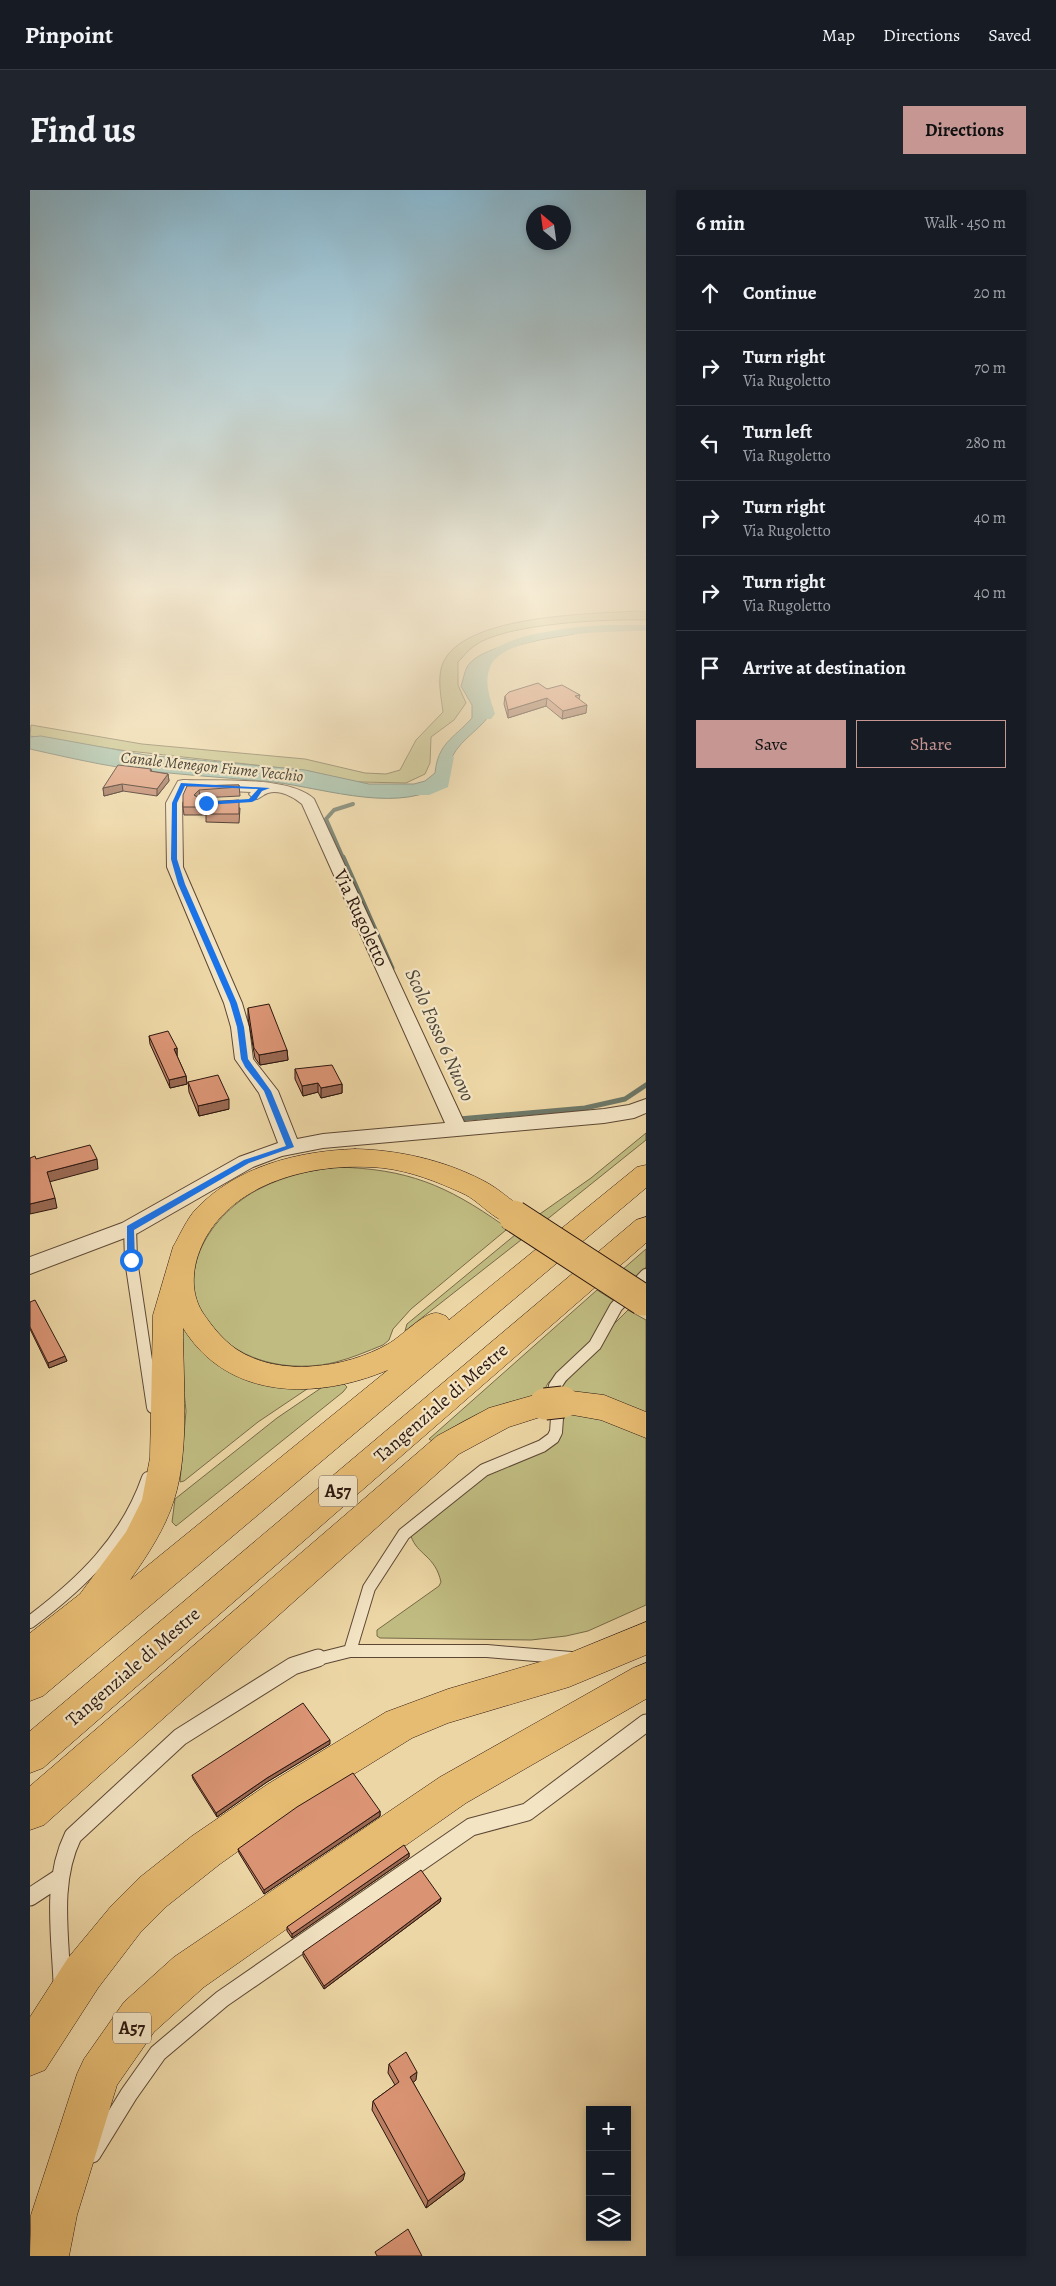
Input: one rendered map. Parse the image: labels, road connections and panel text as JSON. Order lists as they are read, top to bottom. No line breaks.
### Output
{"streets":{"highway":["Tangenziale di Mestre","A57"],"street":["Via Rugoletto"]},"water":["Canale Menegon Fiume Vecchio","Scolo Fosso 6 Nuovo"],"north":"top left","page":{"header":"Pinpoint","nav":["Map","Directions","Saved"],"title":"Find us","buttons":["Directions",["Save","Share"]],"heading":["6 min","Walk · 450 m"],"list":[["Continue","20 m"],["Turn right","Via Rugoletto","70 m"],["Turn left","Via Rugoletto","280 m"],["Turn right","Via Rugoletto","40 m"],["Turn right","Via Rugoletto","40 m"],"Arrive at destination"],"map_buttons":["+","−"]}}
